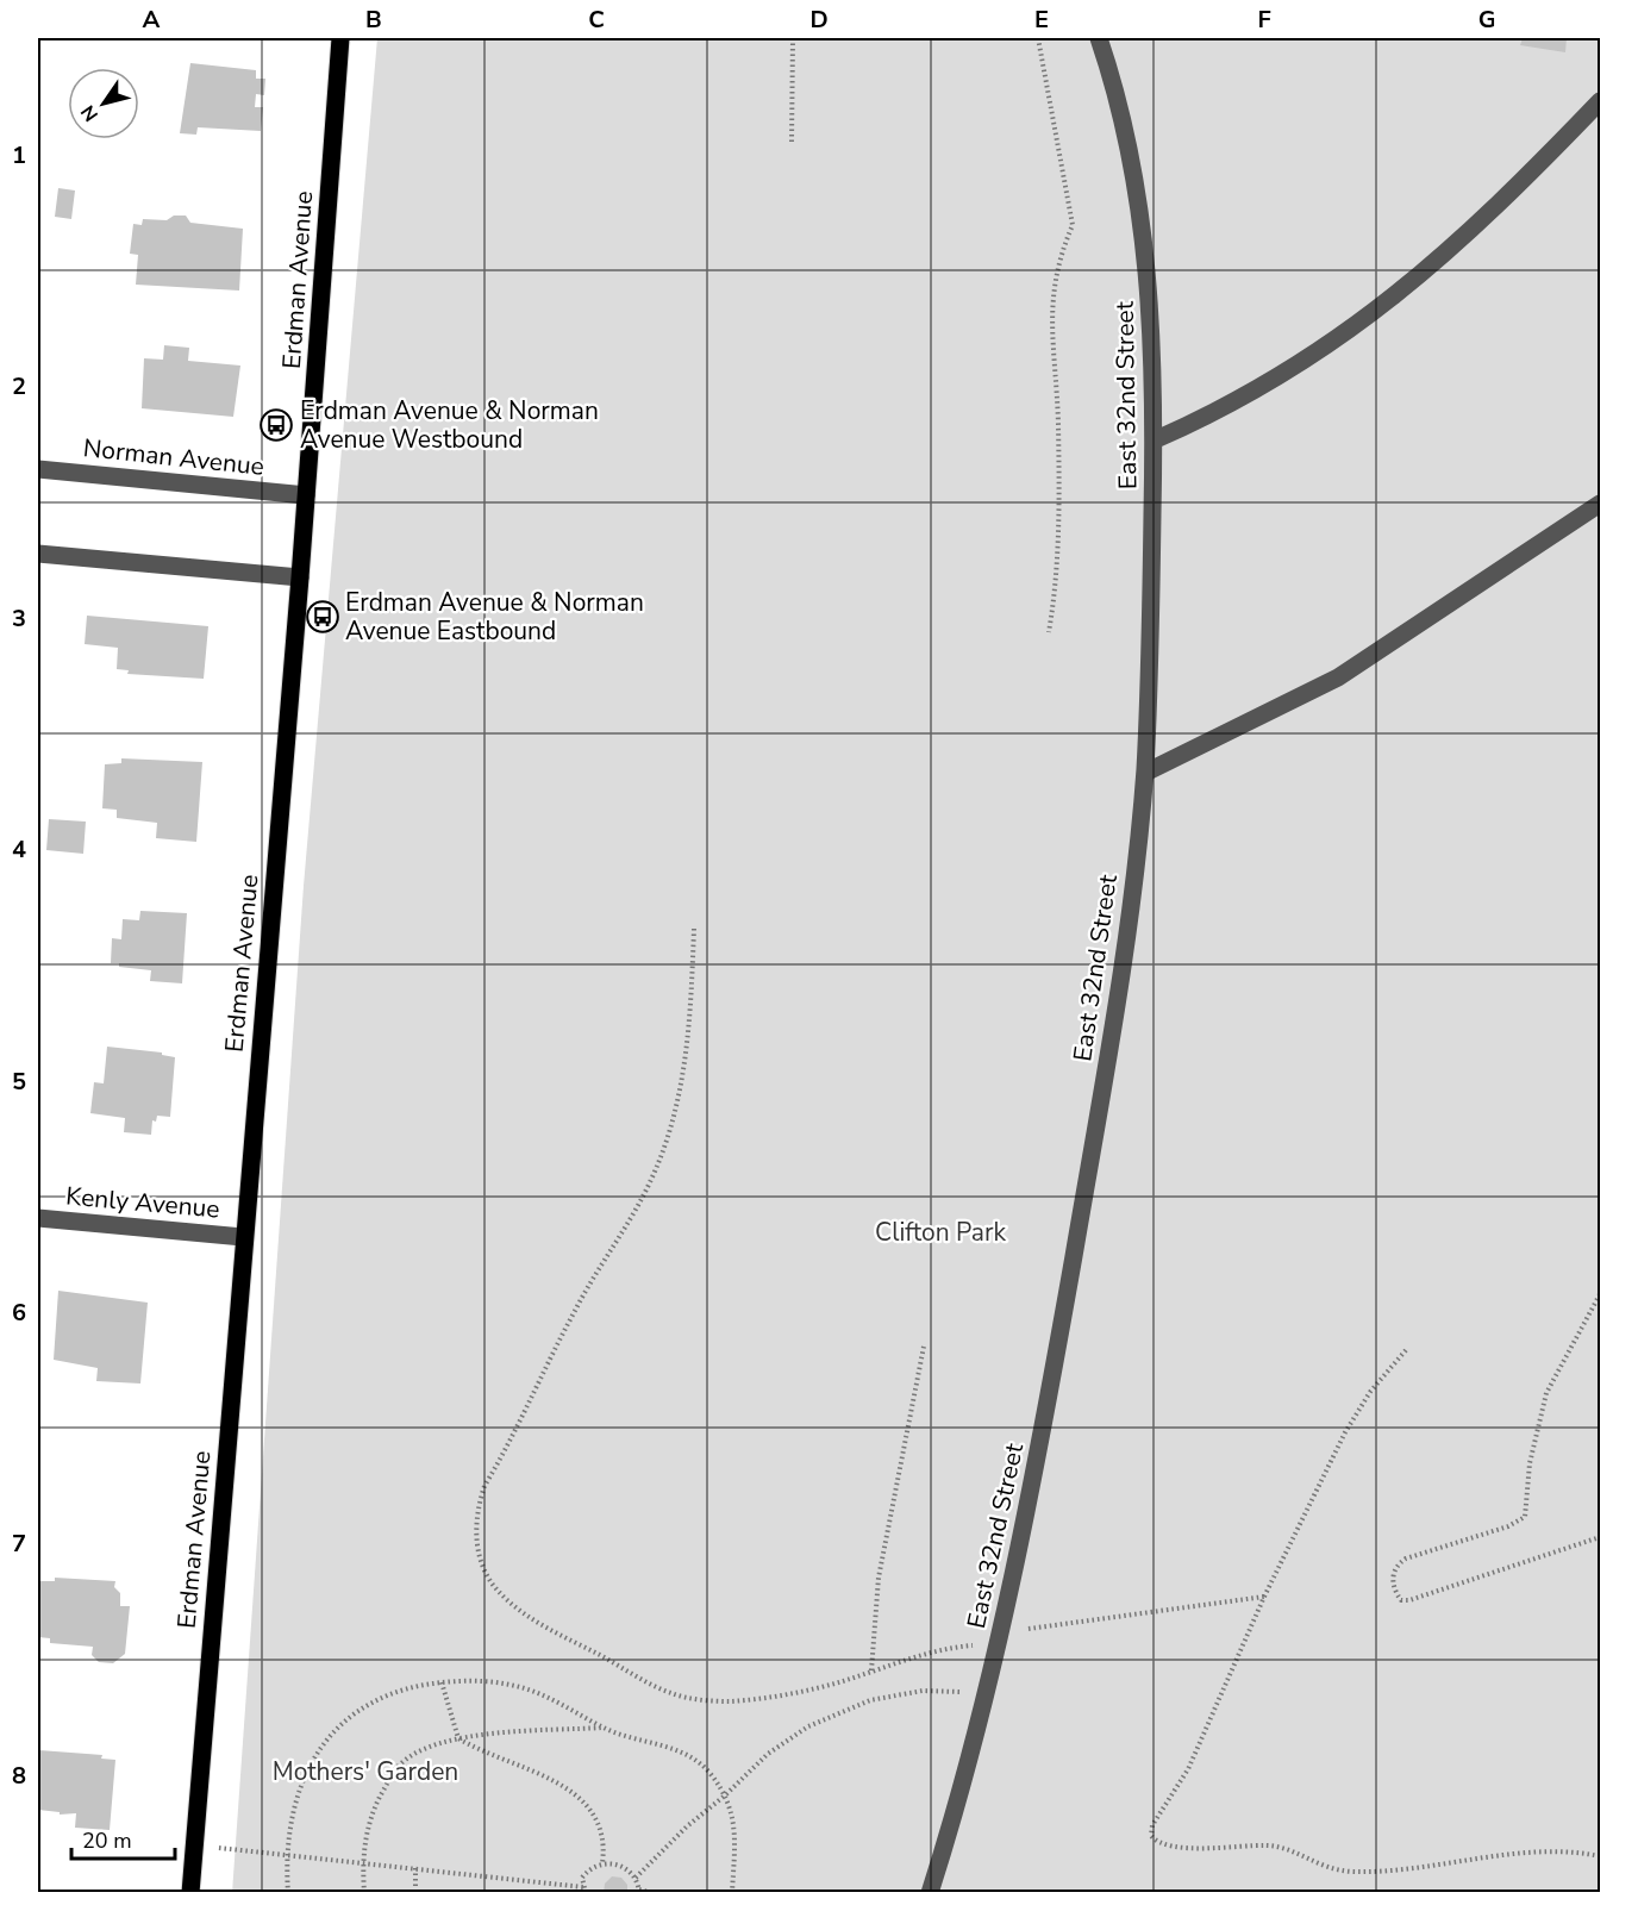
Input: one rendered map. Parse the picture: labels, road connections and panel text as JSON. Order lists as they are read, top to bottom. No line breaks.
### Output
{"streets":{"main road":["Erdman Avenue"],"street":["East 32nd Street","Norman Avenue","Kenly Avenue"]},"crossings":[["Erdman Avenue","Norman Avenue"],["Erdman Avenue","Kenly Avenue"]],"parks":["Clifton Park","Mothers' Garden"],"places":{"bus stop":["Erdman Avenue & Norman Avenue Westbound","Erdman Avenue & Norman Avenue Eastbound"]},"scale_bar":"20 m","north":"bottom left","grid":{"columns":["A","B","C","D","E","F","G"],"rows":["1","2","3","4","5","6","7","8"]}}
